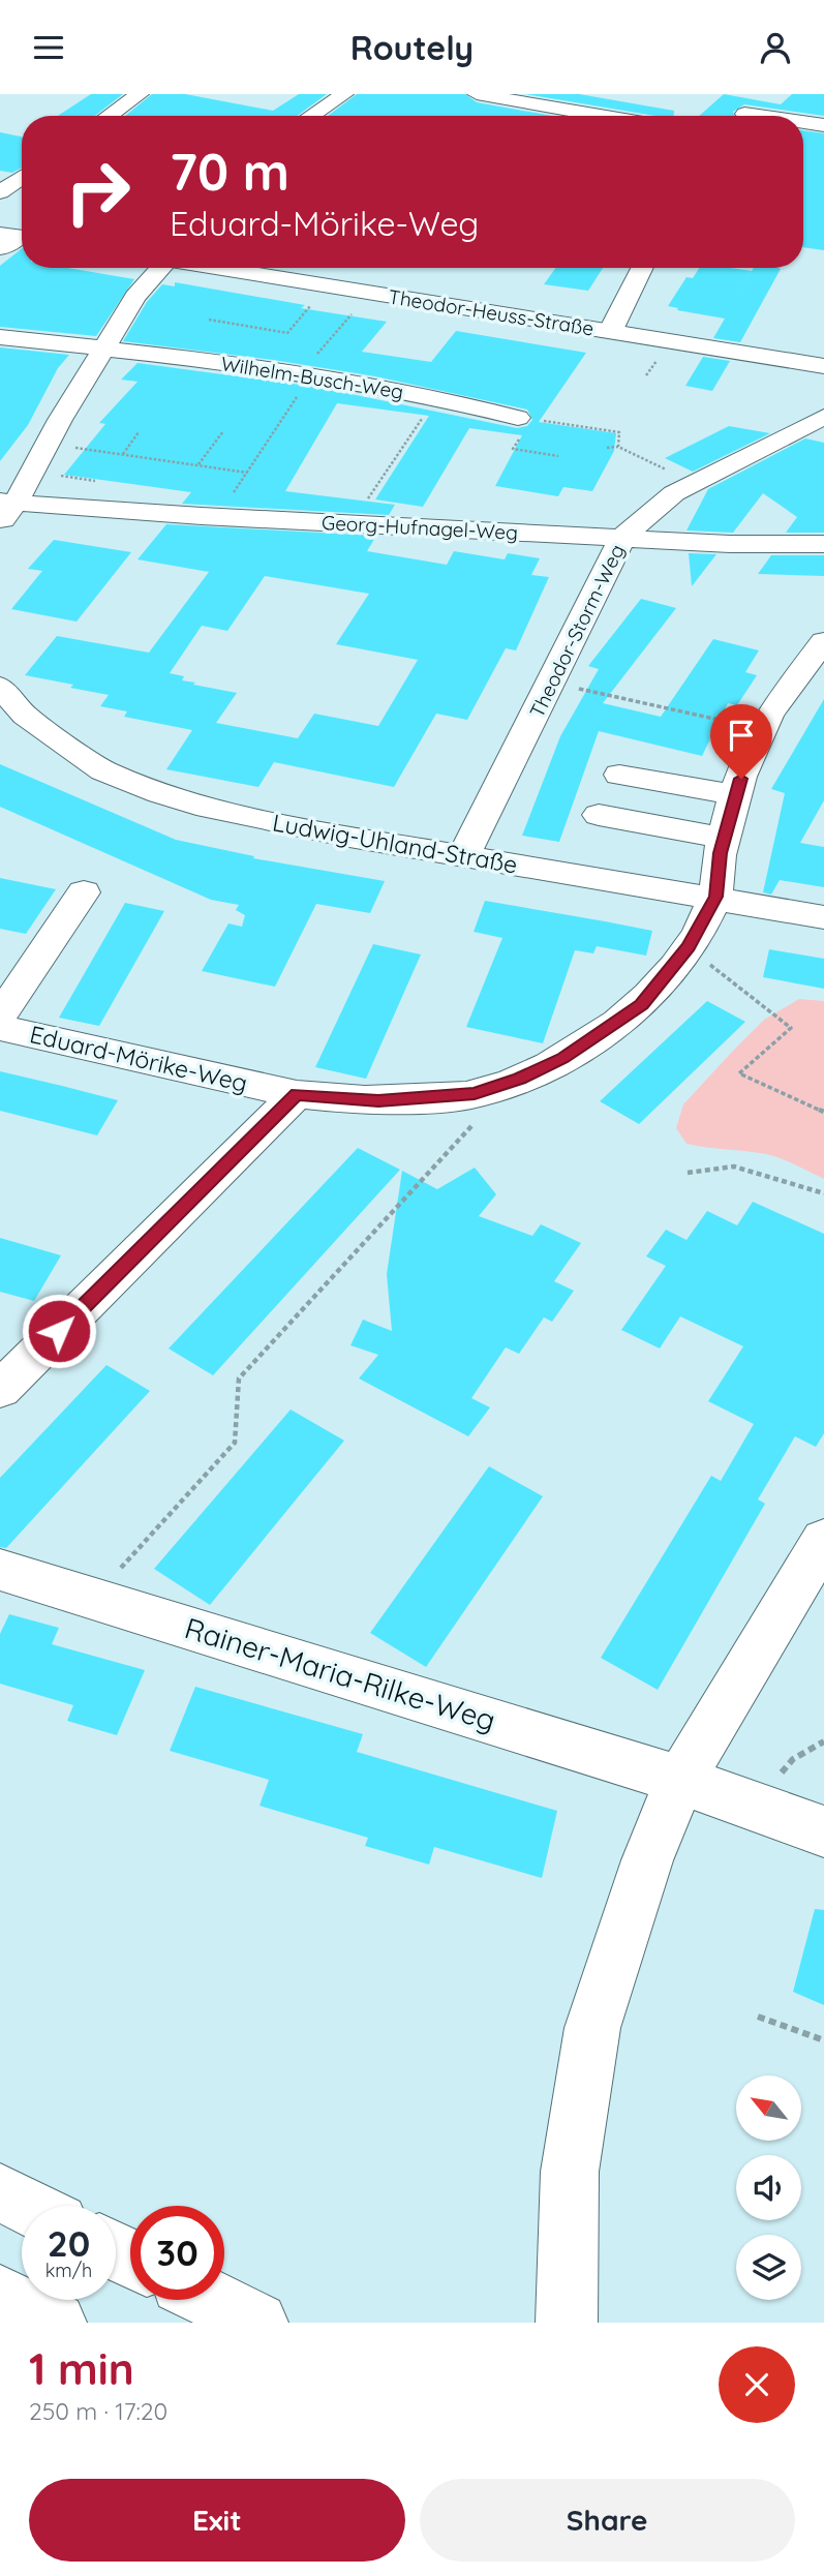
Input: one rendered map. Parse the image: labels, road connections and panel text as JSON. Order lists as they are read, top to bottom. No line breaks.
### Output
{"streets":{"main road":["Theodor-Heuss-Straße","Wilhelm-Busch-Weg","Georg-Hufnagel-Weg","Theodor-Storm-Weg","Ludwig-Uhland-Straße","Eduard-Mörike-Weg","Rainer-Maria-Rilke-Weg"]},"crossings":[["Georg-Hufnagel-Weg","Theodor-Storm-Weg"],["Theodor-Storm-Weg","Ludwig-Uhland-Straße"],["Ludwig-Uhland-Straße","Eduard-Mörike-Weg"]],"north":"top left","page":{"header":"Routely","turn":["70 m","Eduard-Mörike-Weg"],"speed":"20 km/h","limit":"30","heading":["1 min","250 m · 17:20"],"buttons":["Exit","Share"]}}
